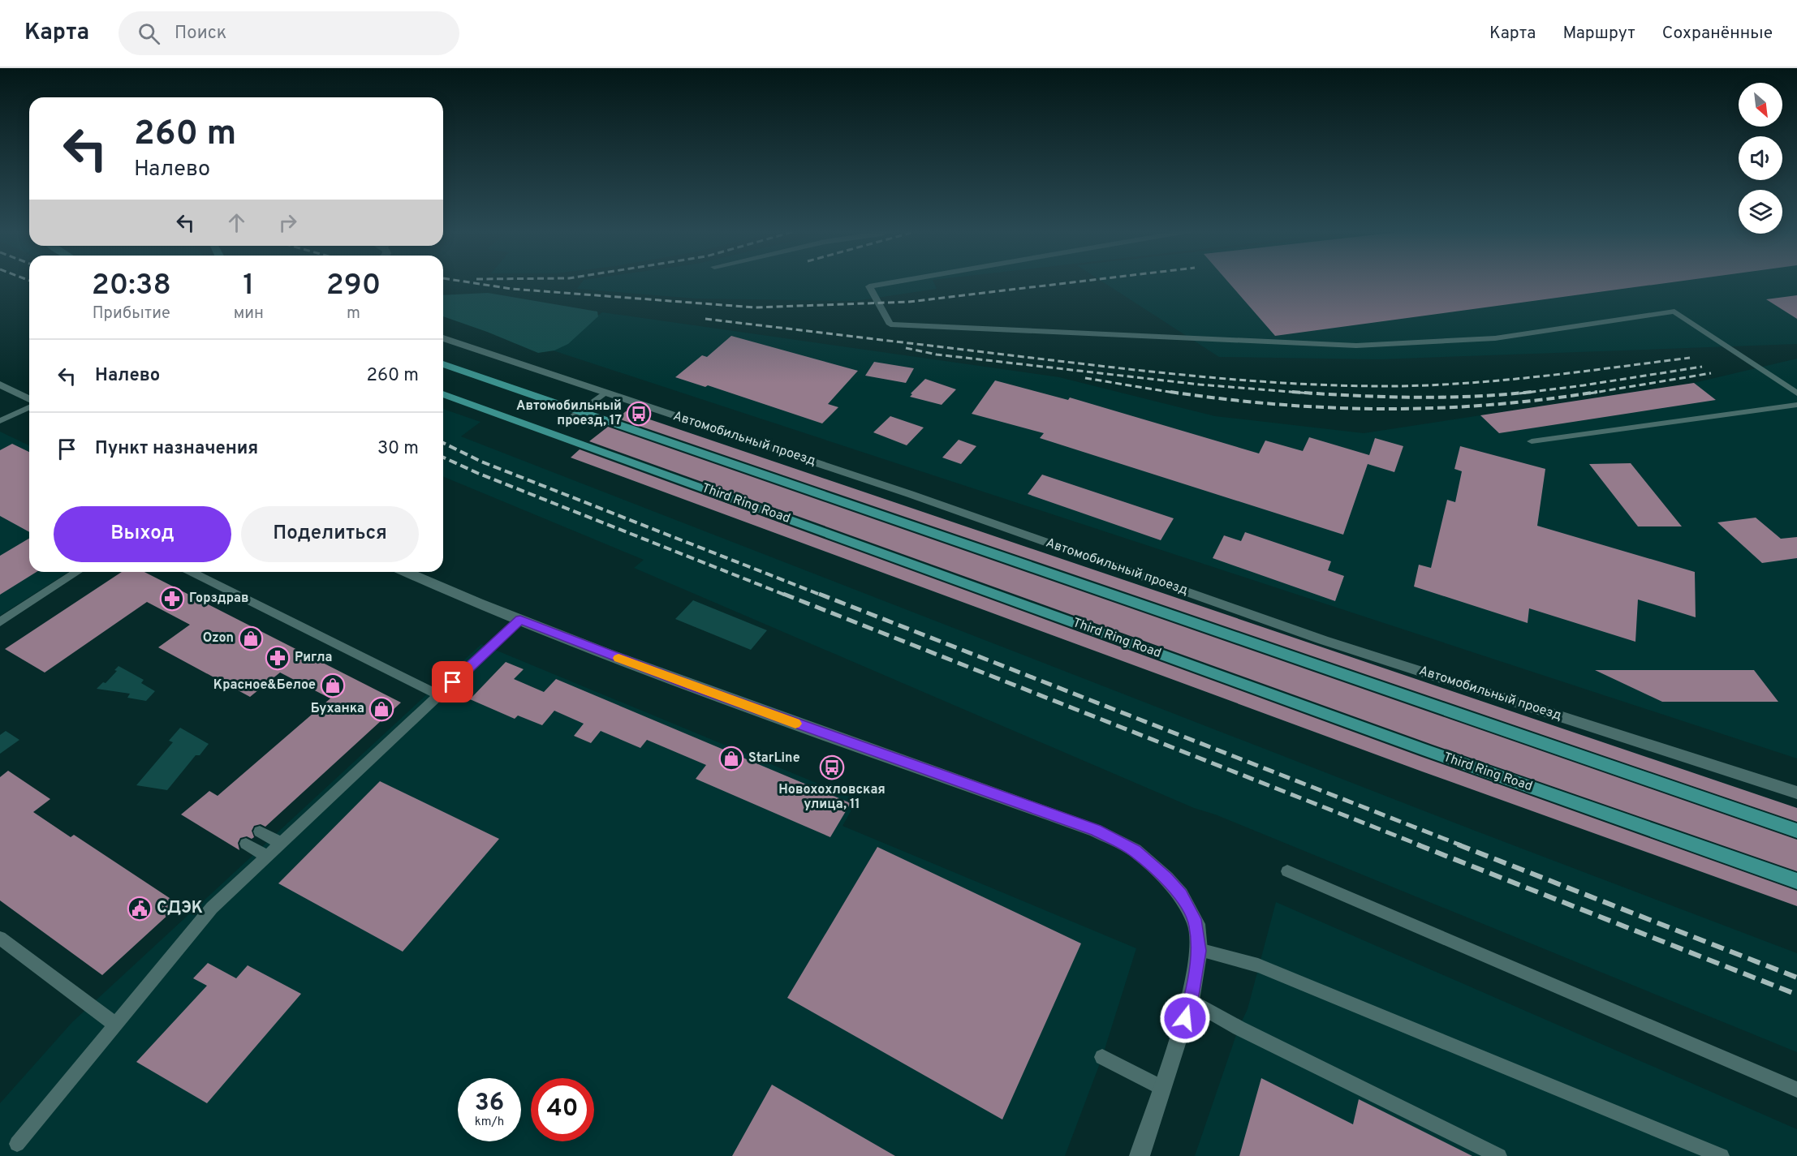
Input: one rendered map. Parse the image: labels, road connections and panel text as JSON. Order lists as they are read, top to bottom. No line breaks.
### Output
{"streets":{"main road":["Third Ring Road"],"street":["Автомобильный проезд"]},"places":{"bus stop":["Автомобильный проезд, 17","Новохохловская улица, 11"],"pharmacy":["Горздрав","Ригла"],"shop":["Ozon","Красное&Белое","Буханка","StarLine"],"public building":["СДЭК"]},"north":"bottom right","page":{"header":"Карта","search":"Поиск","nav":["Карта","Маршрут","Сохранённые"],"turn":["260 m","Налево"],"eta":["20:38","Прибытие","1","мин","290","m"],"list":[{"name":"Налево","value":"260 m"},{"name":"Пункт назначения","value":"30 m"}],"buttons":["Выход","Поделиться"],"speed":"36 km/h","limit":"40"}}
